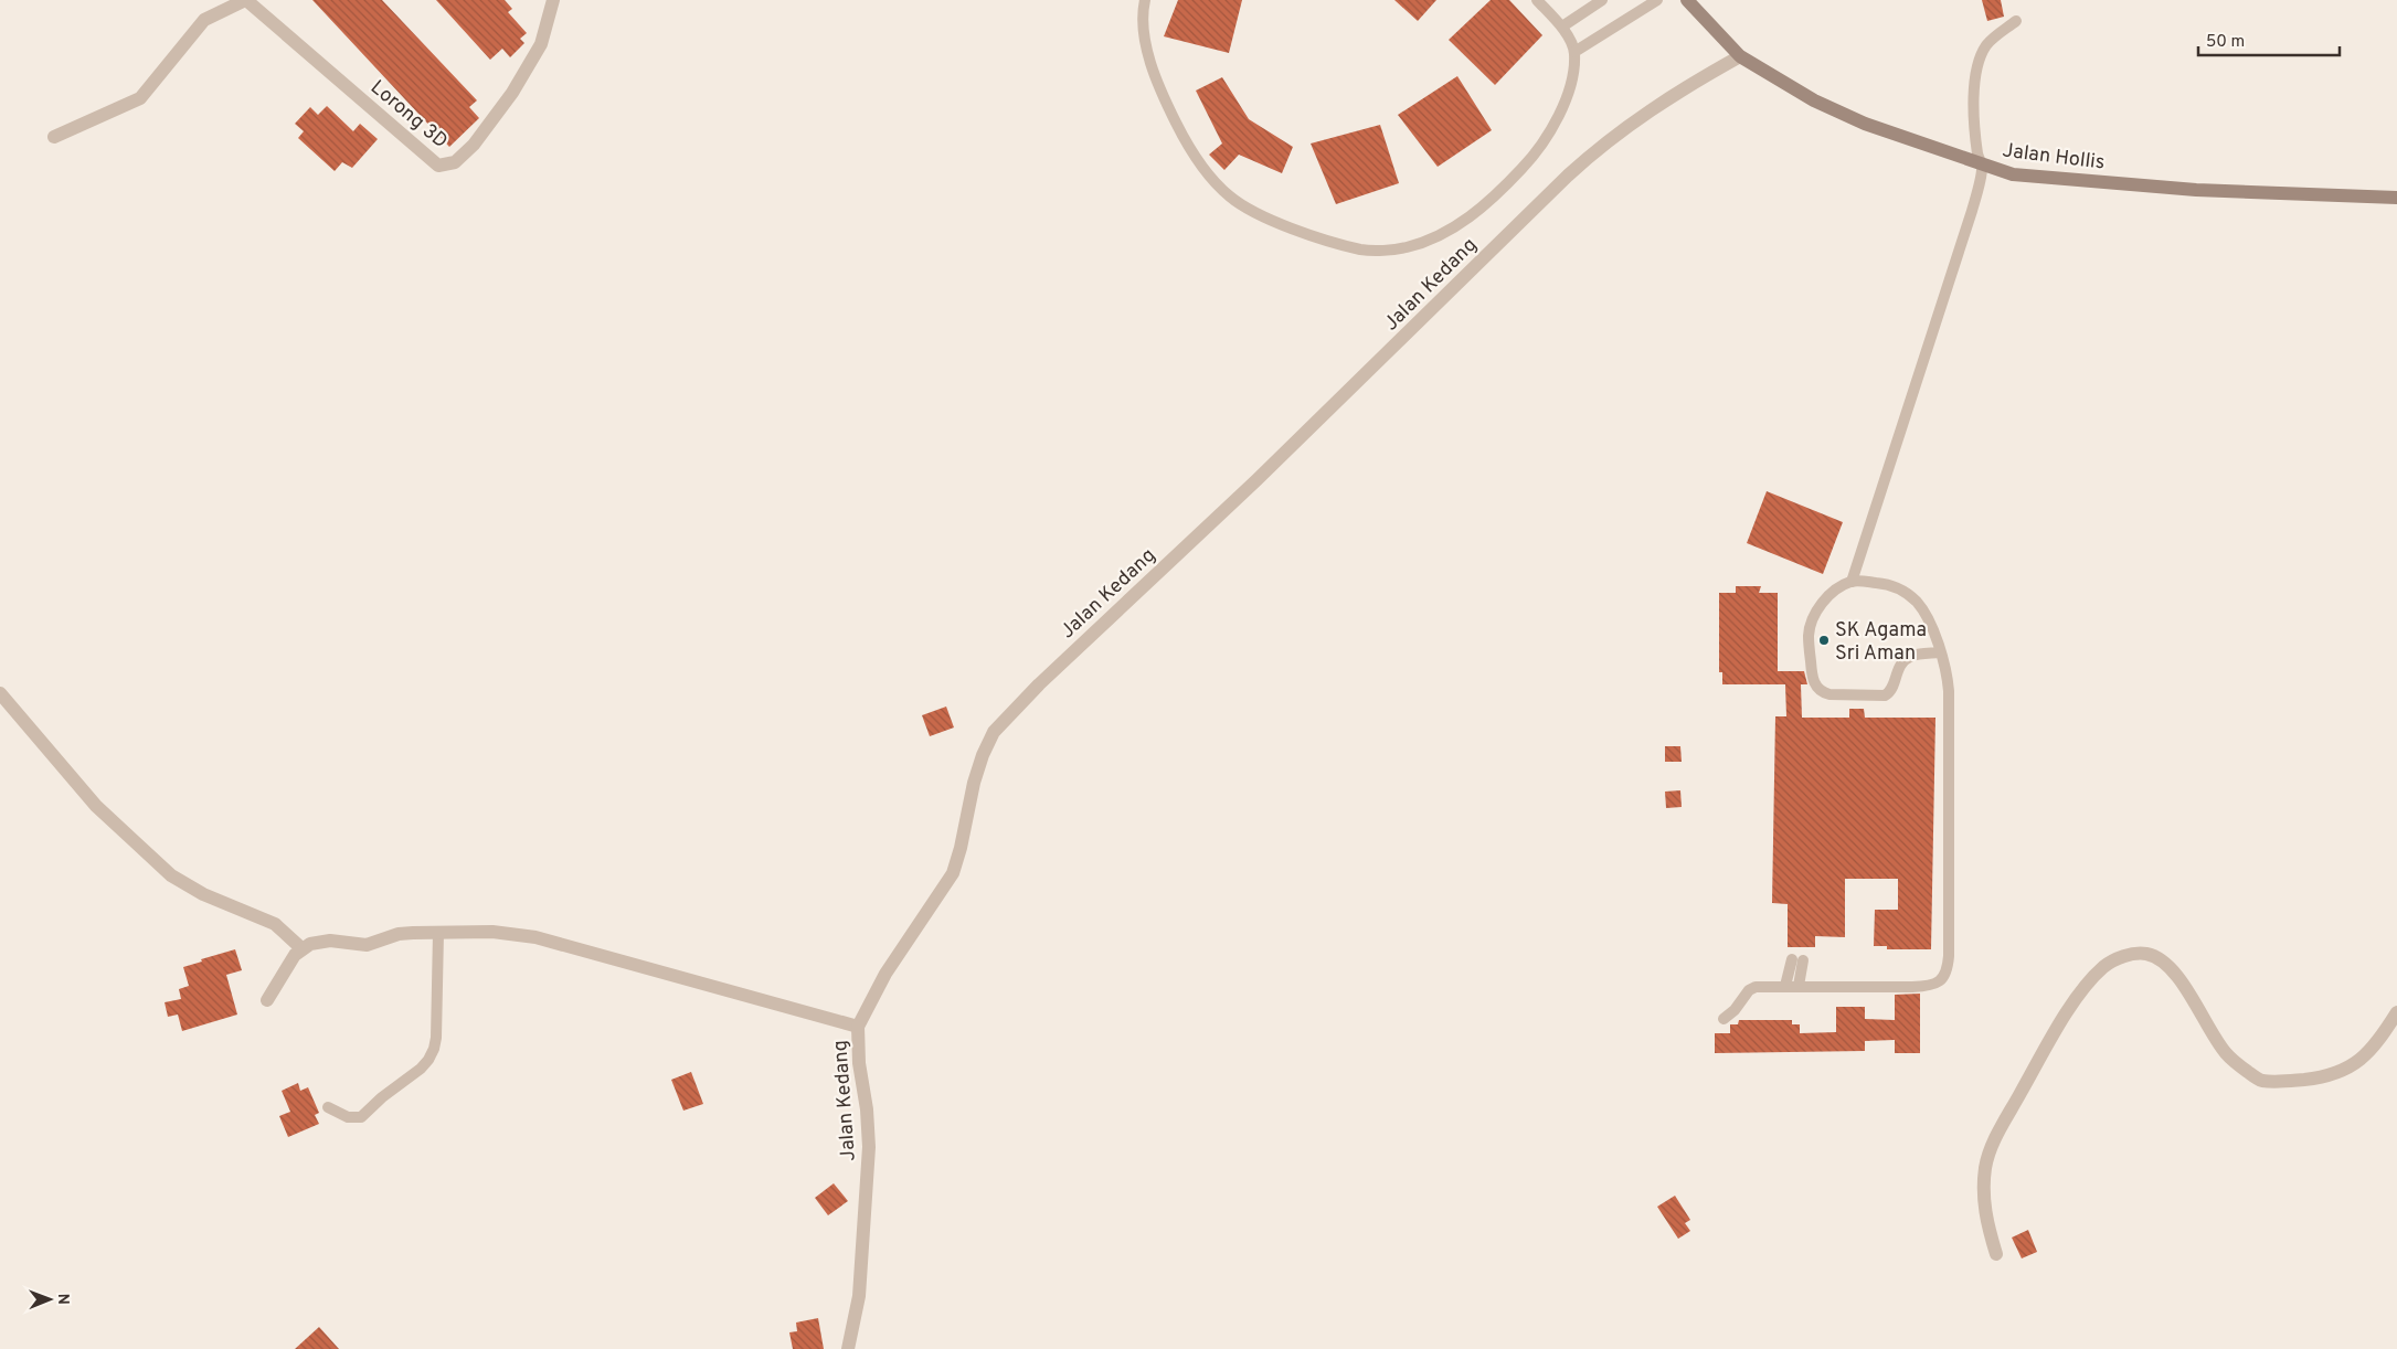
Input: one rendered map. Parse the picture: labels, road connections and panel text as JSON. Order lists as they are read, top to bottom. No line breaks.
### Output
{"streets":{"main road":["Jalan Hollis"],"street":["Lorong 3D","Jalan Kedang"]},"crossings":[["Jalan Hollis","Jalan Kedang"]],"places":["SK Agama Sri Aman"],"scale_bar":"50 m","north":"right"}
